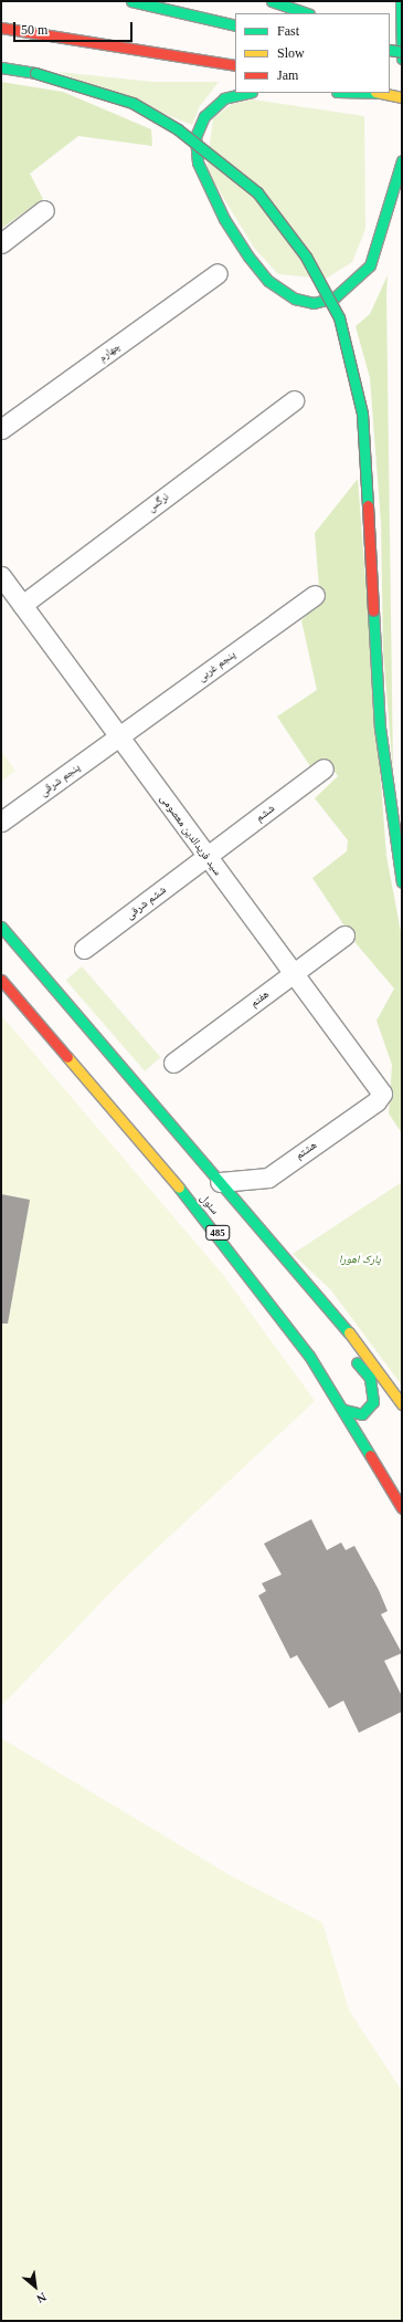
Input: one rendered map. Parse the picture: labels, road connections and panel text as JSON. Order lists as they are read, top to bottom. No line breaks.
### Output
{"streets":{"main road":["سئول","485"],"street":["چهارم","نرگس","پنجم غربی","پنجم شرقی","ششم","سید فریدالدین معصومی","ششم شرقی","هفتم","هشتم"]},"crossings":[["نرگس","سید فریدالدین معصومی"],["پنجم غربی","پنجم شرقی"],["پنجم غربی","سید فریدالدین معصومی"],["پنجم شرقی","سید فریدالدین معصومی"],["ششم","سید فریدالدین معصومی"],["ششم","ششم شرقی"],["سید فریدالدین معصومی","ششم شرقی"],["سید فریدالدین معصومی","هفتم"],["سید فریدالدین معصومی","هشتم"],["هشتم","سئول"]],"parks":["پارک اهورا"],"legend":["Fast","Slow","Jam"],"scale_bar":"50 m","north":"bottom right"}
